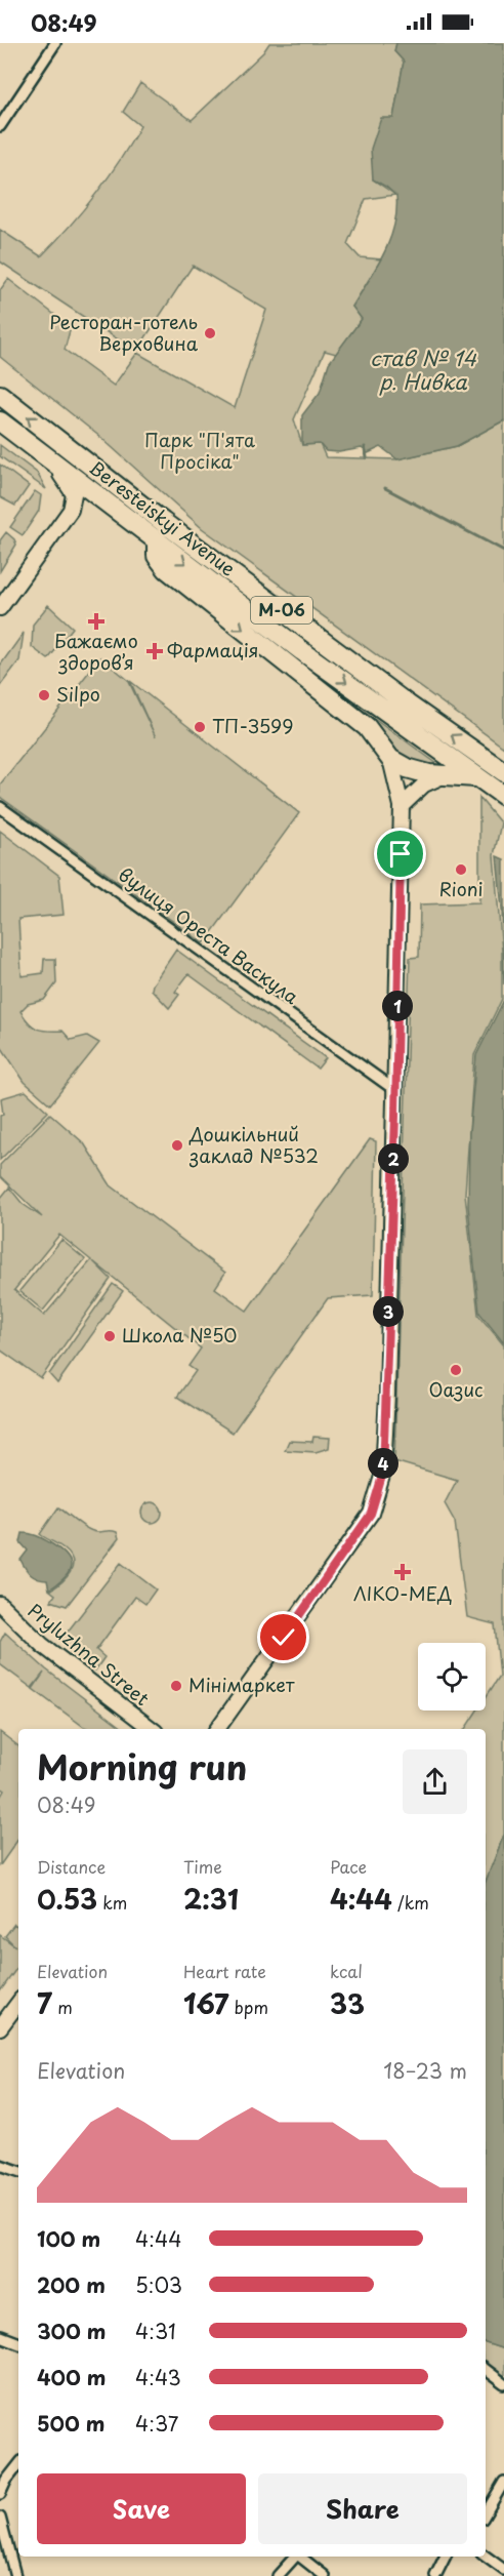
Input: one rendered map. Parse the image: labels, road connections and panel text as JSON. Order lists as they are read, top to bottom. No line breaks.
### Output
{"streets":{"highway":["Beresteiskyi Avenue","М-06"],"street":["вулиця Ореста Васкула","Pryluzhna Street"]},"water":["став № 14 р. Нивка"],"parks":["Парк \"П'ята Просіка\""],"places":{"other":["Ресторан-готель Верховина","Silpo","ТП-3599","Rioni","Дошкільний заклад №532","Школа №50","Оазис","Мінімаркет"],"health":["Бажаємо здоровʼя","Фармація","ЛІКО-МЕД"]},"page":{"status":"08:49","pins":["1","2","3","4"],"heading":["Morning run","08:49"],"stats":[["Distance","0.53 km"],["Time","2:31"],["Pace","4:44 /km"],["Elevation","7 m"],["Heart rate","167 bpm"],["kcal","33"]],"chart":["Elevation","18–23 m"],"list":[{"name":"100 m","note":"4:44"},{"name":"200 m","note":"5:03"},{"name":"300 m","note":"4:31"},{"name":"400 m","note":"4:43"},{"name":"500 m","note":"4:37"}],"buttons":["Save","Share"]}}
